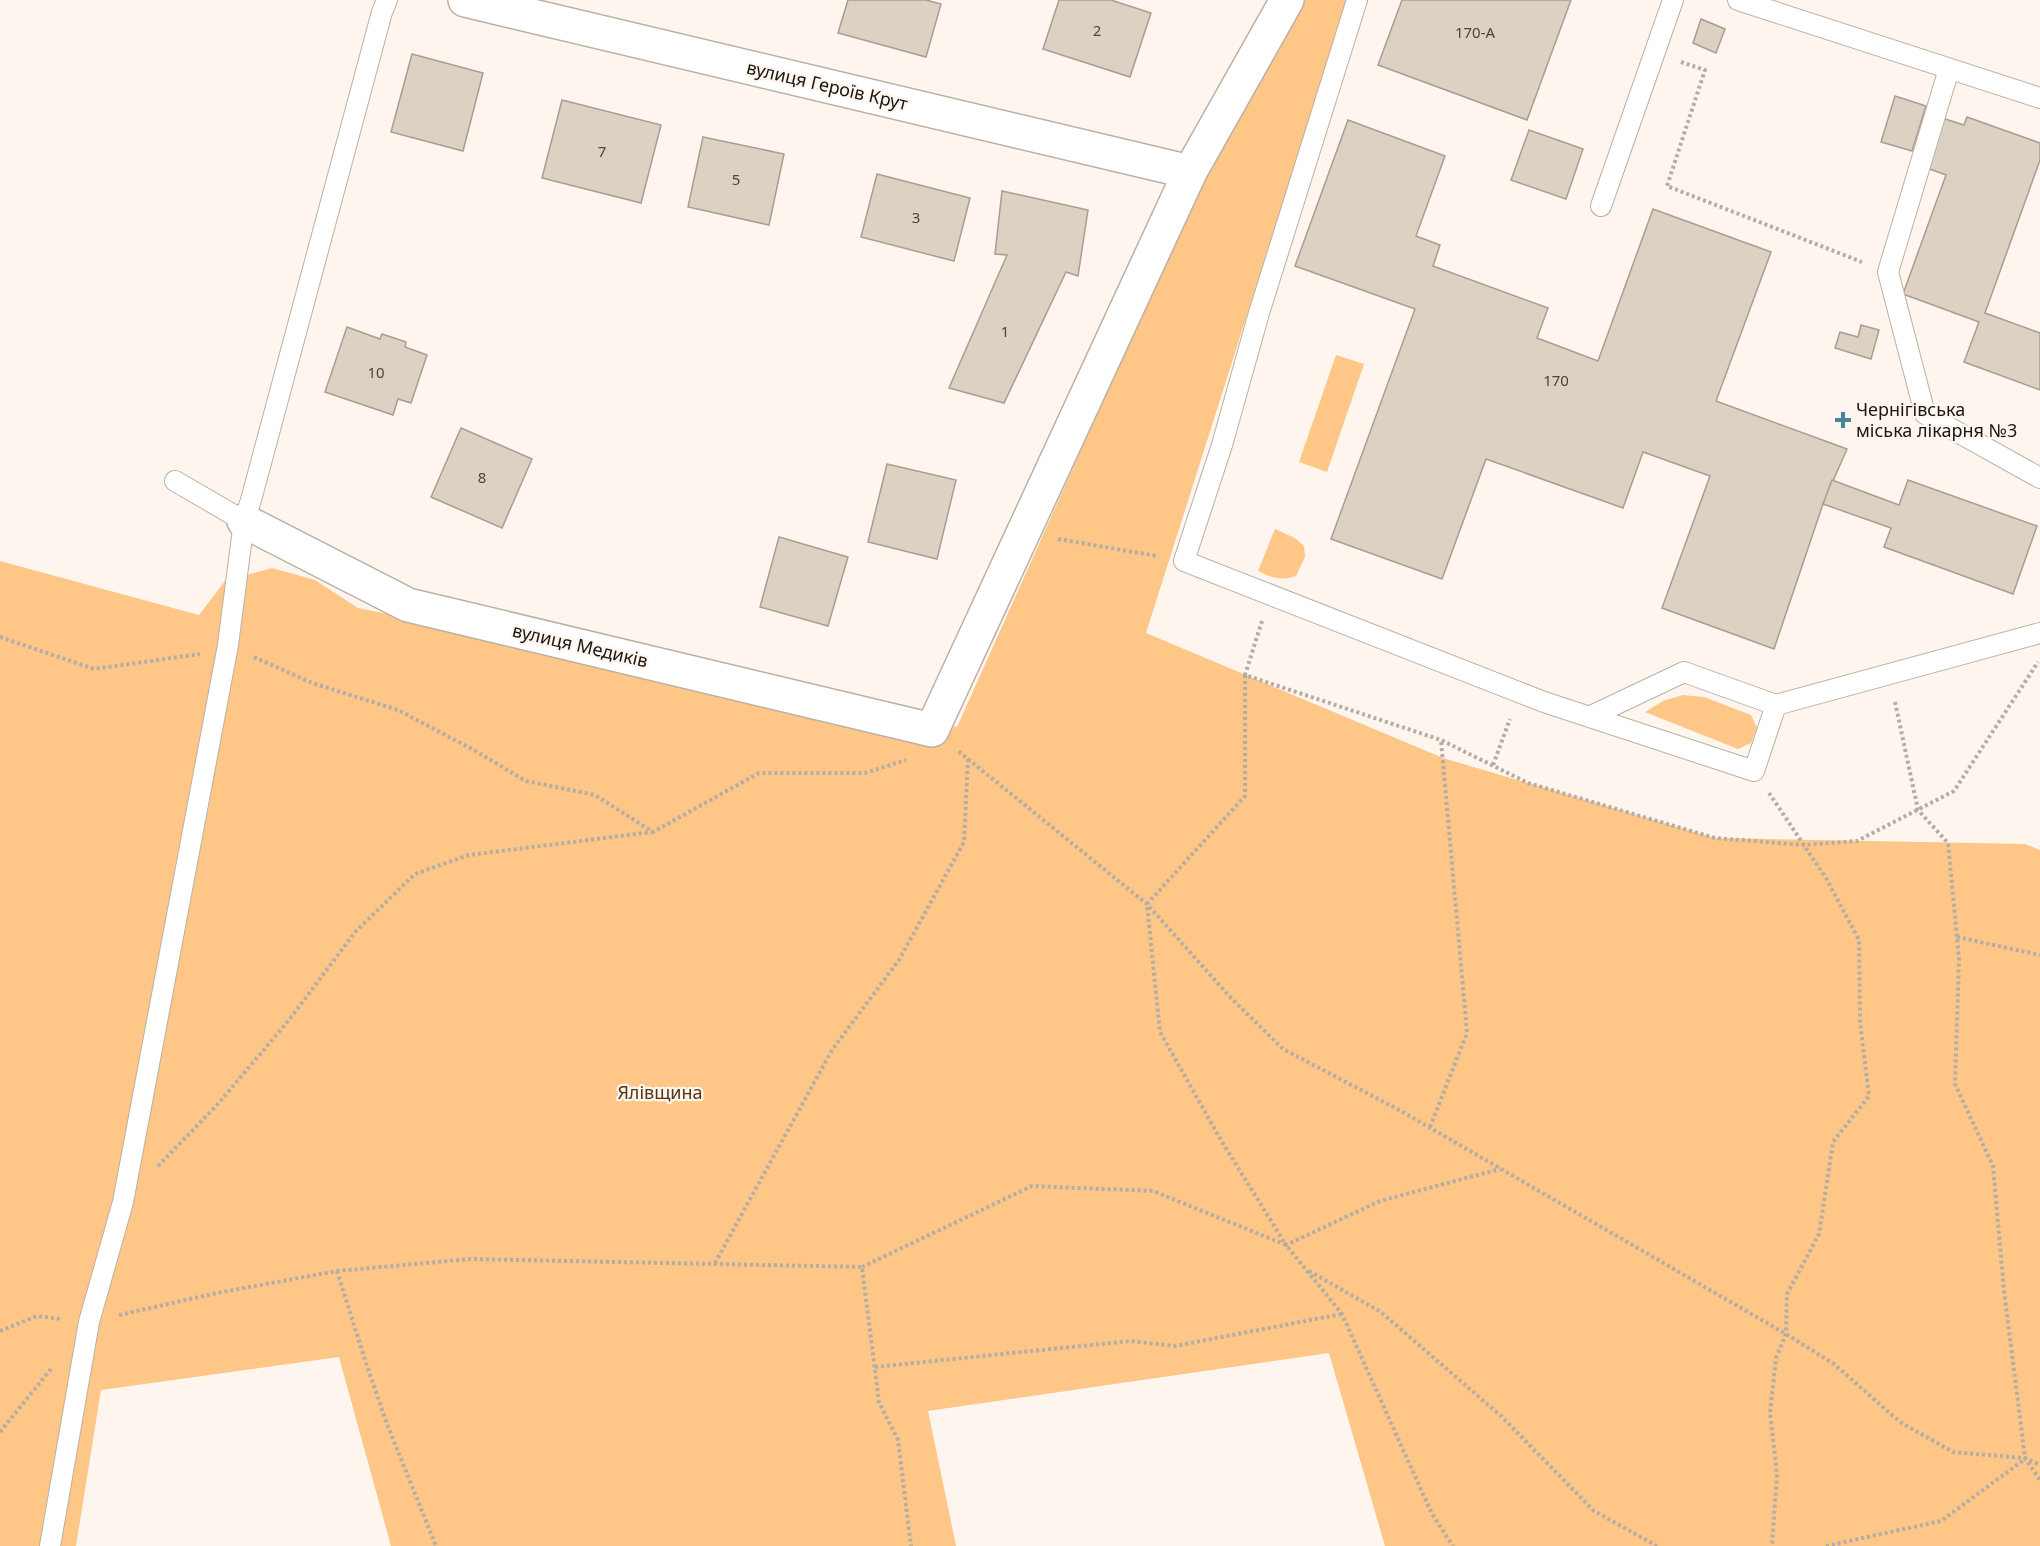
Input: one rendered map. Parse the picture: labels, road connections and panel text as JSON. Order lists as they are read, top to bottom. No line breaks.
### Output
{"streets":{"street":["вулиця Героїв Крут","вулиця Медиків"]},"parks":["Ялівщина"],"places":{"health":["Чернігівська міська лікарня №3"]},"house_numbers":["2","170-А","7","5","3","1","10","170","8"]}
